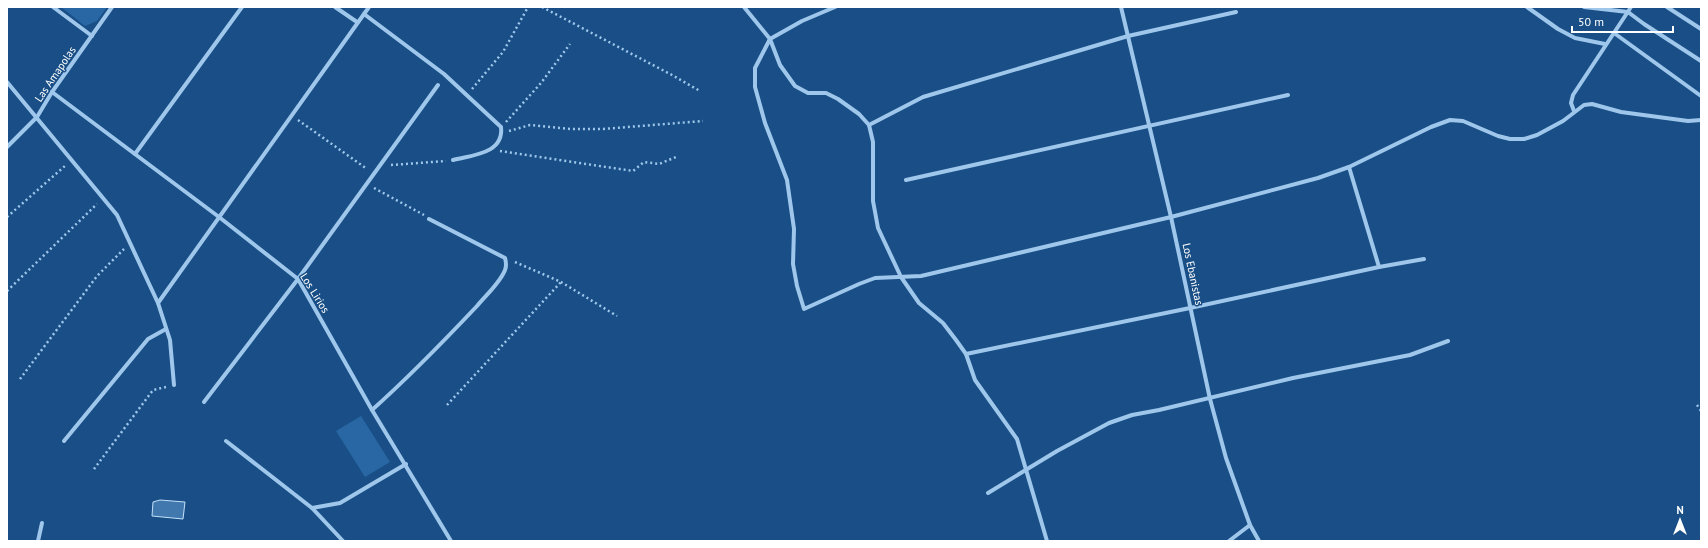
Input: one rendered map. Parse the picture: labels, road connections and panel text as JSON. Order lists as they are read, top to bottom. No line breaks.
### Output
{"streets":{"street":["Las Amapolas","Los Ebanistas","Los Lirios"]},"crossings":[["Las Amapolas","Los Lirios"]],"scale_bar":"50 m","north":"top"}
